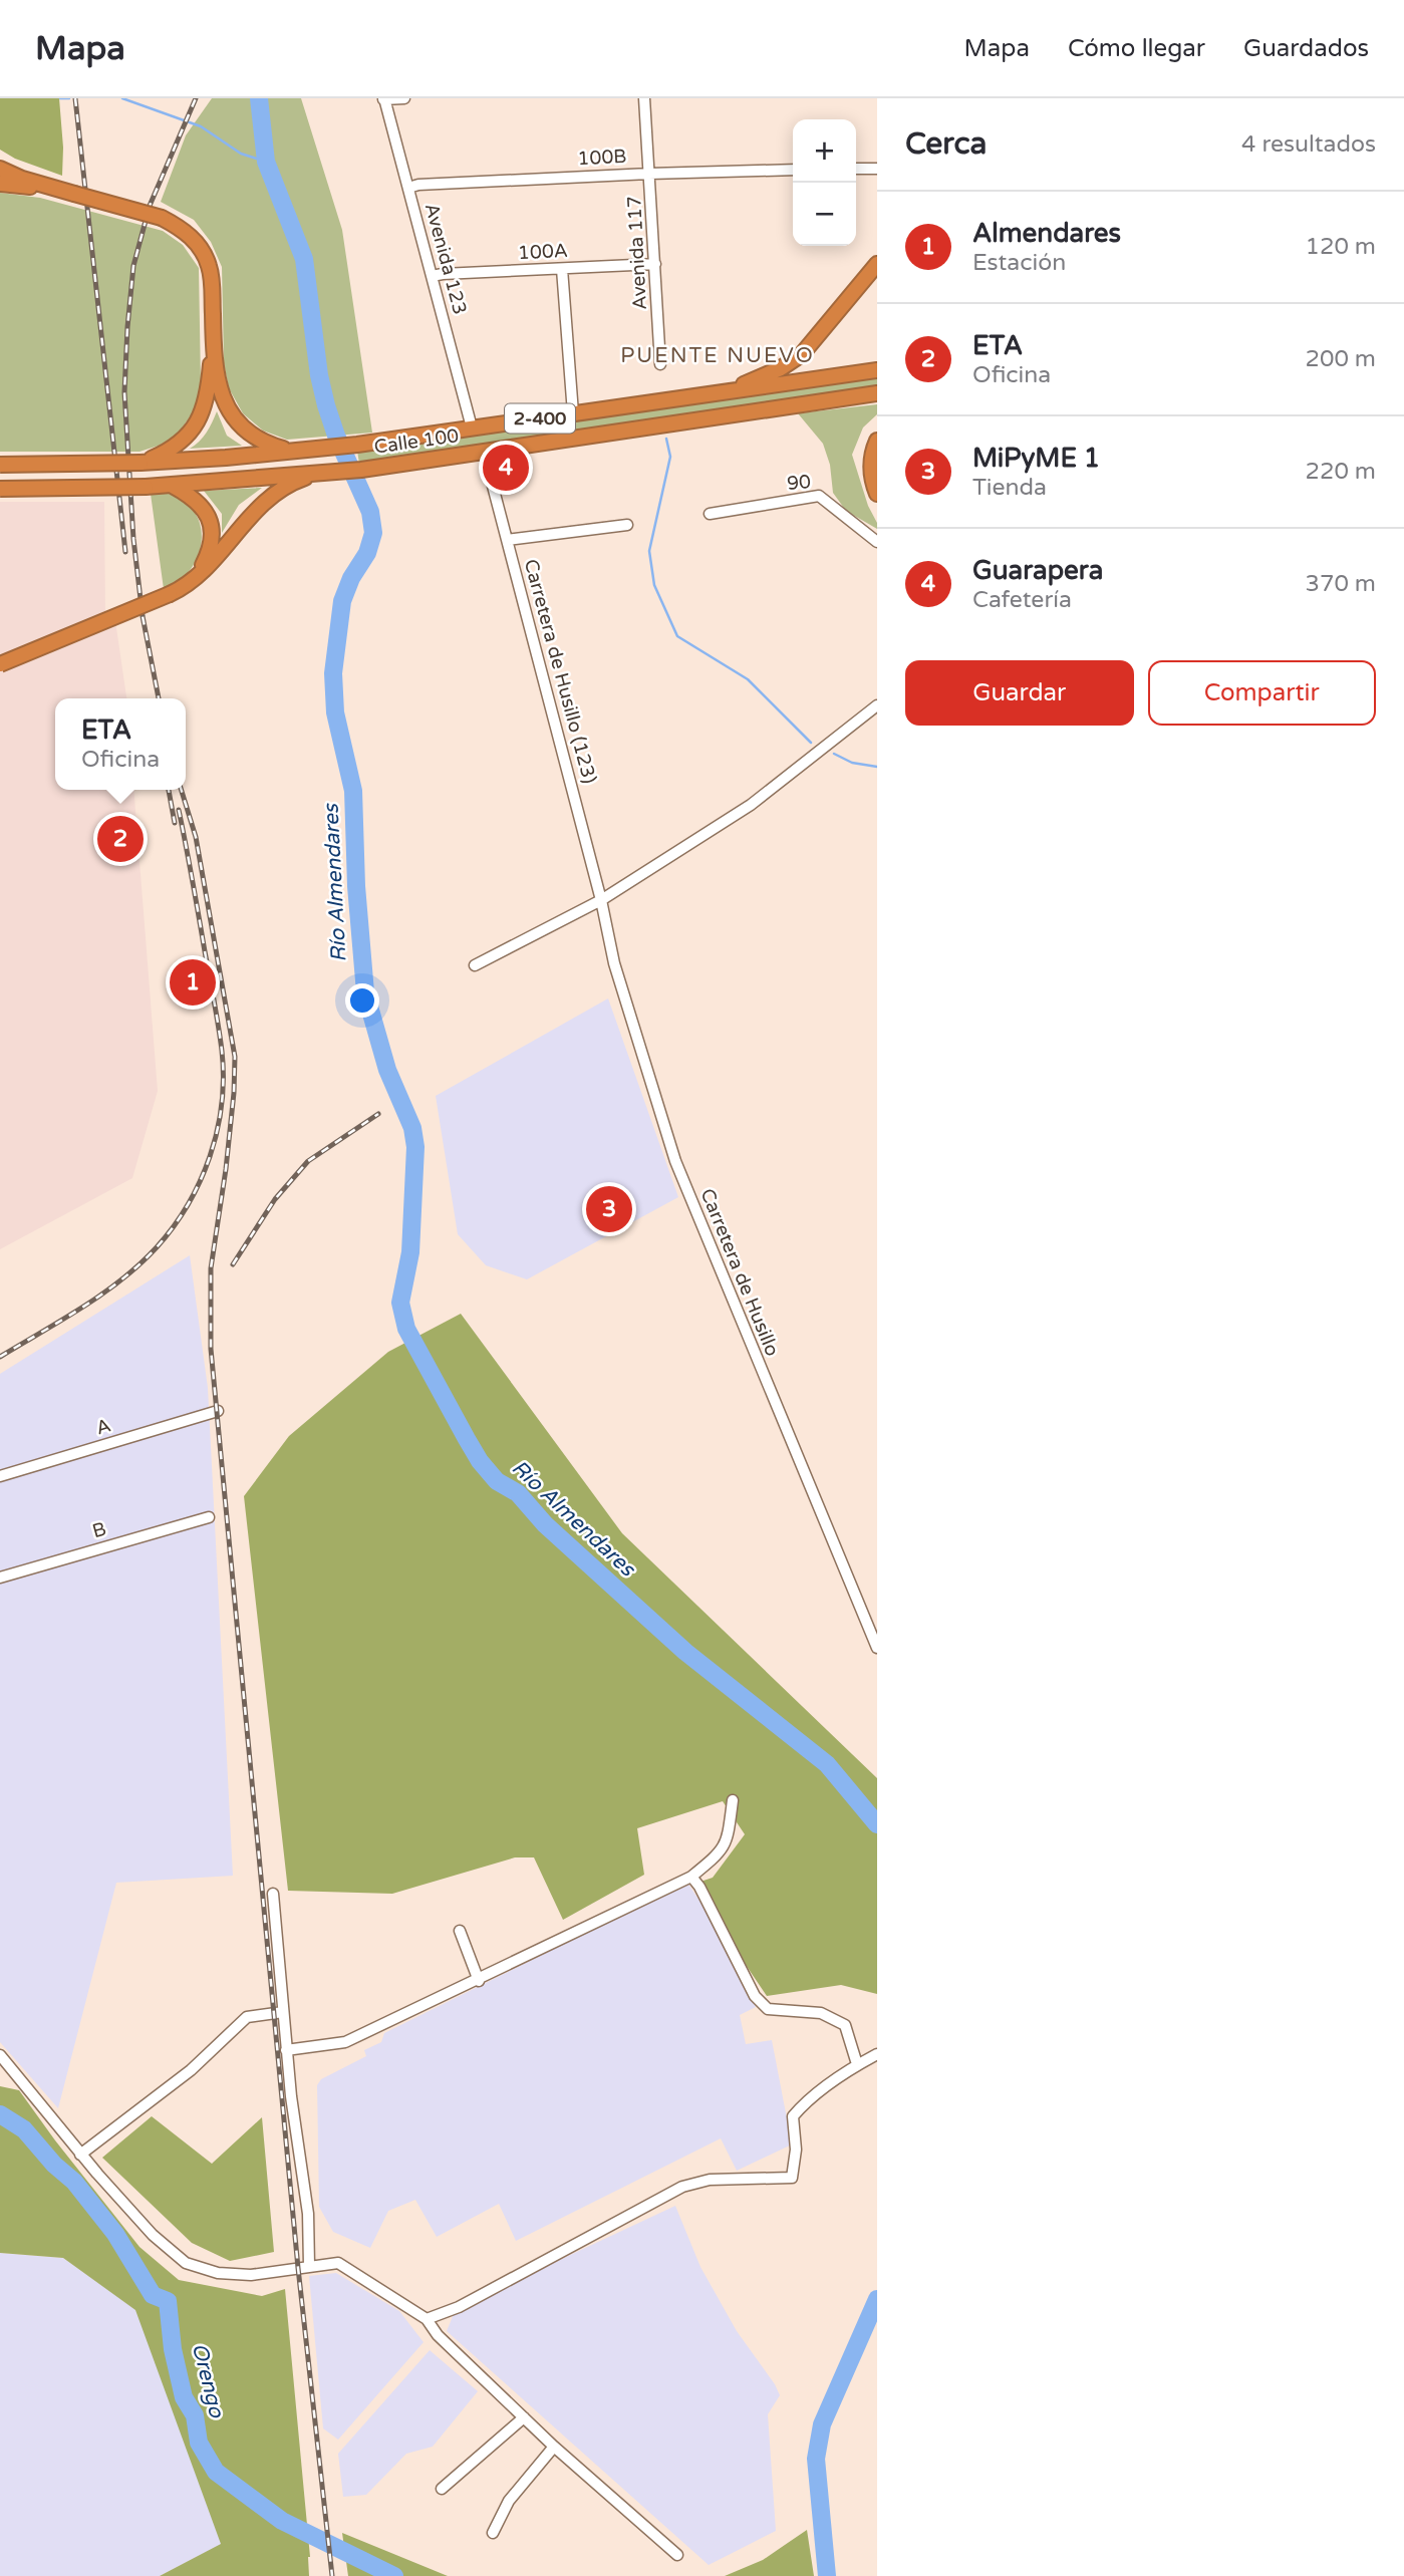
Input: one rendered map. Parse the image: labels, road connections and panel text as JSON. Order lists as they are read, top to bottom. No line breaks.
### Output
{"streets":{"highway":["2-400","Calle 100"],"street":["100B","100A","Avenida 117","Avenida 123","90","Carretera de Husillo (123)","Carretera de Husillo","A","B"]},"crossings":[["100B","Avenida 117"],["100B","Avenida 123"],["100A","Avenida 117"],["100A","Avenida 123"],["Avenida 123","Calle 100"],["Calle 100","Carretera de Husillo (123)"],["Carretera de Husillo (123)","Carretera de Husillo"]],"districts":["PUENTE NUEVO"],"water":["Río Almendares","Orengo"],"page":{"header":"Mapa","nav":["Mapa","Cómo llegar","Guardados"],"heading":["Cerca","4 resultados"],"map_buttons":["+","−"],"list":[{"mark":"1","name":"Almendares","note":"Estación","value":"120 m"},{"mark":"2","name":"ETA","note":"Oficina","value":"200 m"},{"mark":"3","name":"MiPyME 1","note":"Tienda","value":"220 m"},{"mark":"4","name":"Guarapera","note":"Cafetería","value":"370 m"}],"pins":["4","2","1","3"],"buttons":["Guardar","Compartir"],"popup":["ETA","Oficina"]}}
